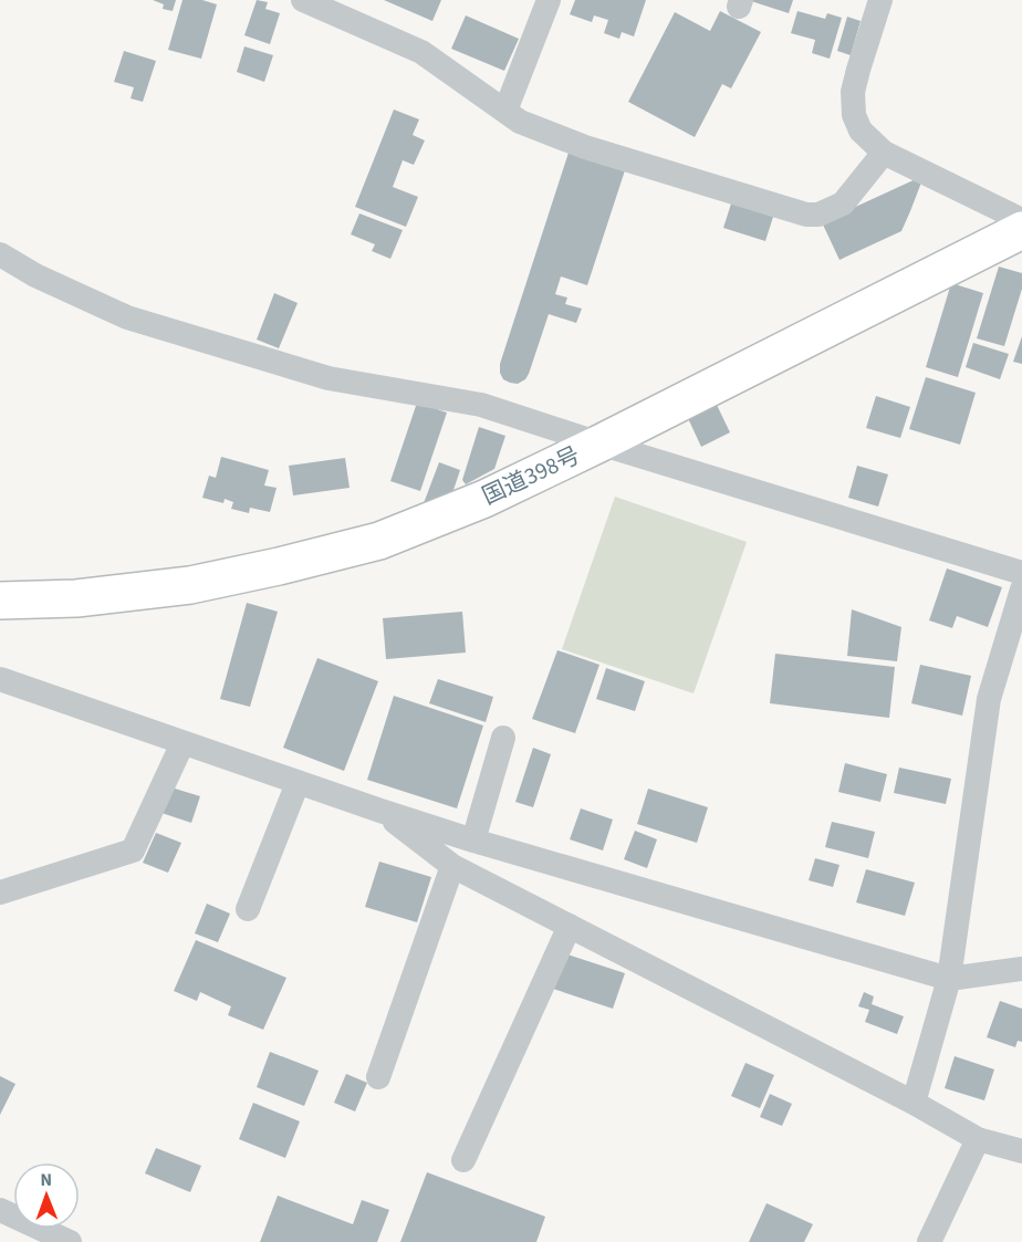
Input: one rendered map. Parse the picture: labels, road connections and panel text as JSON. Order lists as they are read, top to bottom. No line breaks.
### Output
{"streets":{"highway":["国道398号"]},"north":"top"}
